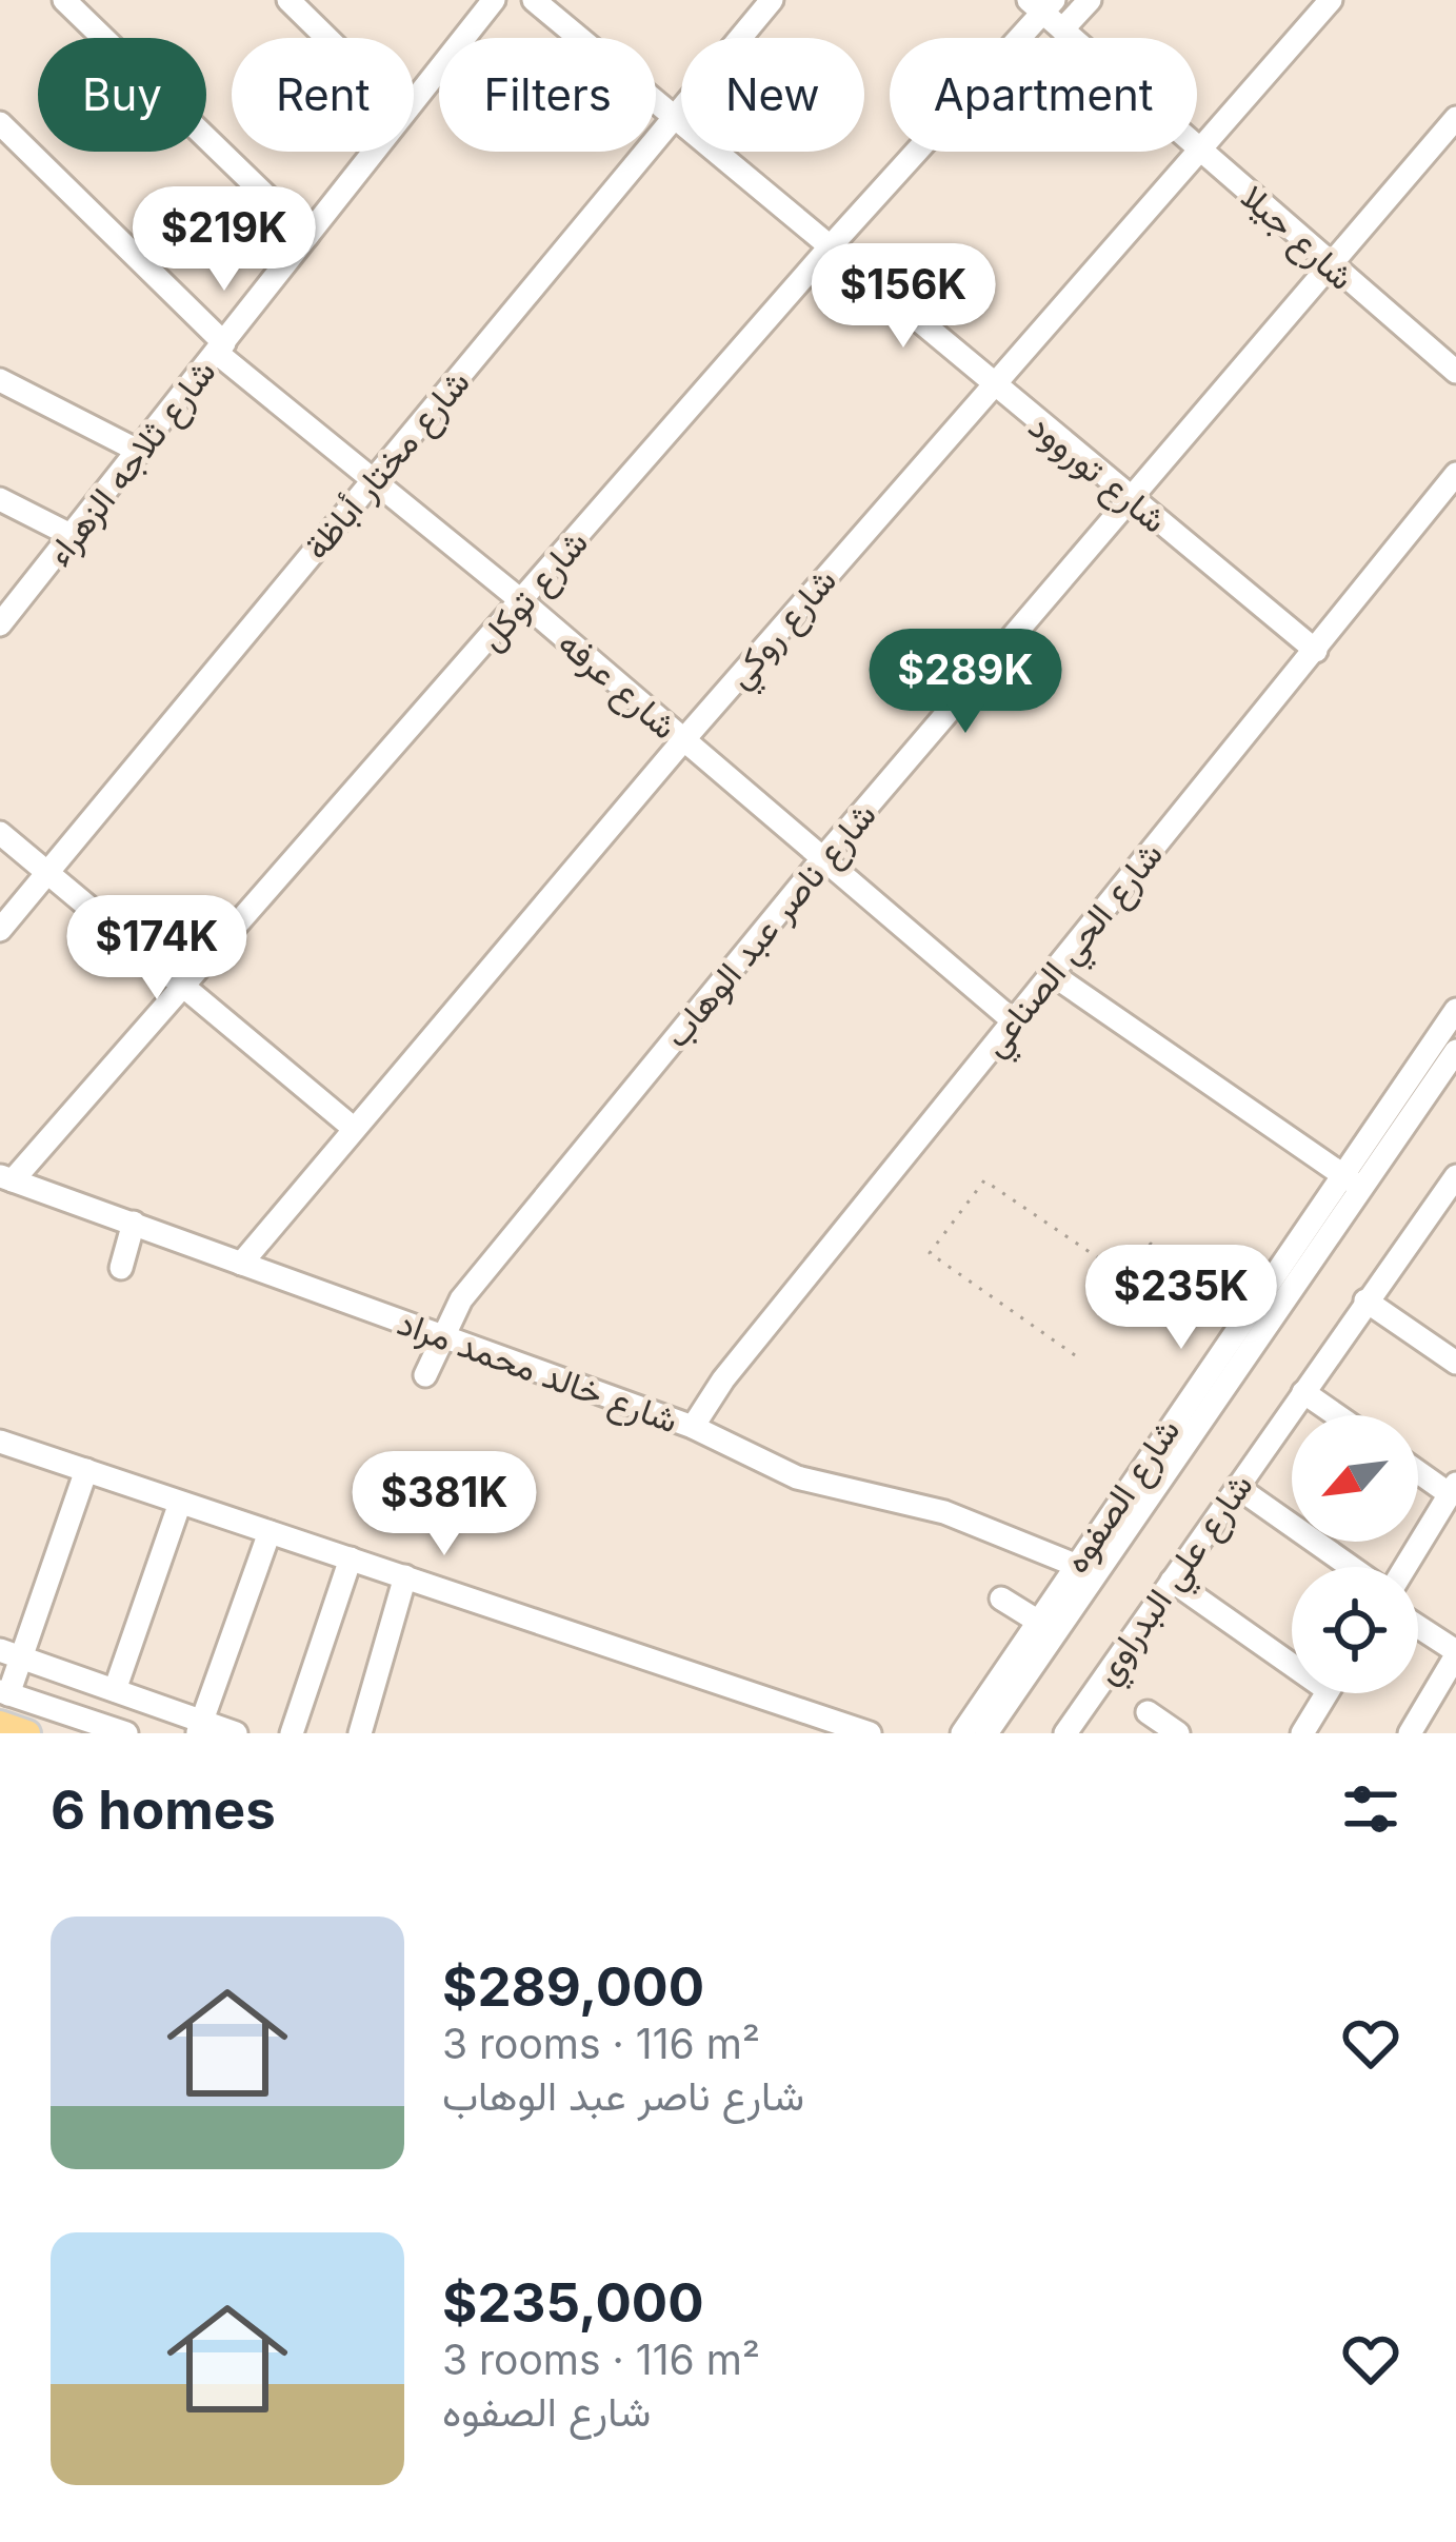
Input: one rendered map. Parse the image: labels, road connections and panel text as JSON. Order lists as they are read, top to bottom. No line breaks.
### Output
{"streets":{"street":["شارع جيلا","شارع ثلاجه الزهراء","شارع مختار أباظة","شارع توروود","شارع توكل","شارع روكي","شارع عرفه","شارع ناصر عبد الوهاب","شارع الحي الصناعي","شارع خالد محمد مراد","شارع الصفوه","شارع علي البدراوي"]},"crossings":[["شارع جيلا","شارع توكل"],["شارع جيلا","شارع روكي"],["شارع جيلا","شارع ناصر عبد الوهاب"],["شارع ثلاجه الزهراء","شارع عرفه"],["شارع مختار أباظة","شارع توروود"],["شارع مختار أباظة","شارع عرفه"],["شارع توروود","شارع توكل"],["شارع توروود","شارع روكي"],["شارع توروود","شارع ناصر عبد الوهاب"],["شارع توروود","شارع الحي الصناعي"],["شارع توكل","شارع عرفه"],["شارع توكل","شارع خالد محمد مراد"],["شارع روكي","شارع عرفه"],["شارع روكي","شارع خالد محمد مراد"],["شارع عرفه","شارع ناصر عبد الوهاب"],["شارع عرفه","شارع الحي الصناعي"],["شارع ناصر عبد الوهاب","شارع خالد محمد مراد"],["شارع الحي الصناعي","شارع خالد محمد مراد"],["شارع خالد محمد مراد","شارع الصفوه"]],"north":"bottom left","page":{"chip":["Buy","Rent","Filters","New","Apartment"],"price":["$219K","$156K","$289K","$174K","$235K","$381K"],"heading":"6 homes","list":[{"name":"$289,000","note":"3 rooms · 116 m² · شارع ناصر عبد الوهاب"},{"name":"$235,000","note":"3 rooms · 116 m² · شارع الصفوه"}]}}
